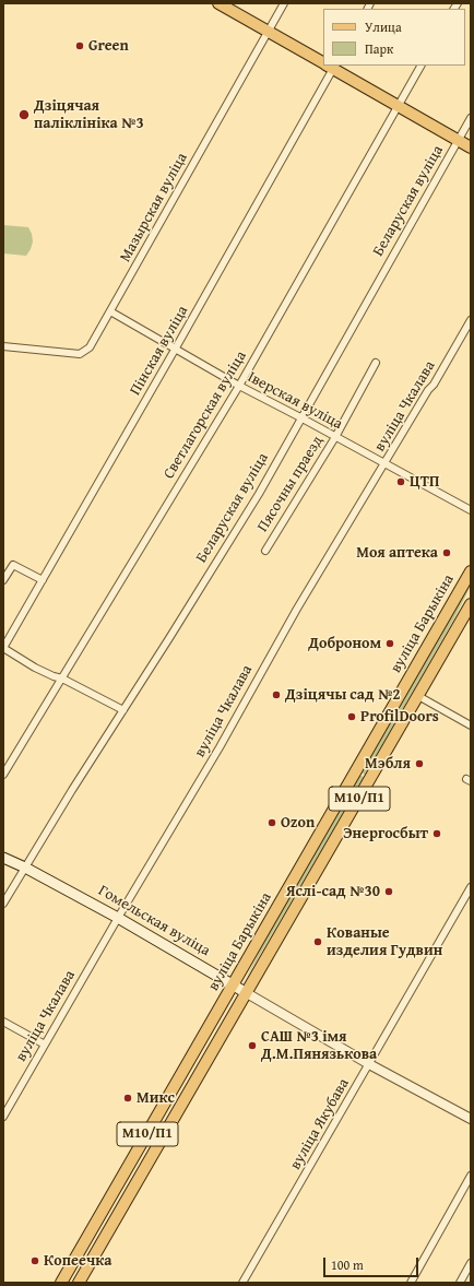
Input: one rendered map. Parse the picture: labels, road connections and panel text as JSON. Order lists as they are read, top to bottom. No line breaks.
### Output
{"streets":{"main road":["вуліца Барыкіна","М10/П1","Гомельская вуліца"],"street":["Беларуская вуліца","Мазырская вуліца","Пінская вуліца","Іверская вуліца","вуліца Чкалава","Светлагорская вуліца","Пясочны праезд","вуліца Якубава"]},"crossings":[["Беларуская вуліца","Іверская вуліца"],["Беларуская вуліца","Гомельская вуліца"],["Мазырская вуліца","Іверская вуліца"],["Пінская вуліца","Іверская вуліца"],["Іверская вуліца","вуліца Чкалава"],["Іверская вуліца","Светлагорская вуліца"],["Іверская вуліца","Пясочны праезд"],["вуліца Чкалава","Гомельская вуліца"],["вуліца Барыкіна","Гомельская вуліца"],["Гомельская вуліца","вуліца Якубава"]],"places":["Green","Дзіцячая паліклініка №3","ЦТП","Моя аптека","Доброном","Дзіцячы сад №2","ProfilDoors","Мэбля","Ozon","Энергосбыт","Яслі-сад №30","Кованые изделия Гудвин","САШ №3 імя Д.М.Пянязькова","Микс","Копеечка"],"legend":["Улица","Парк"],"scale_bar":"100 m"}
